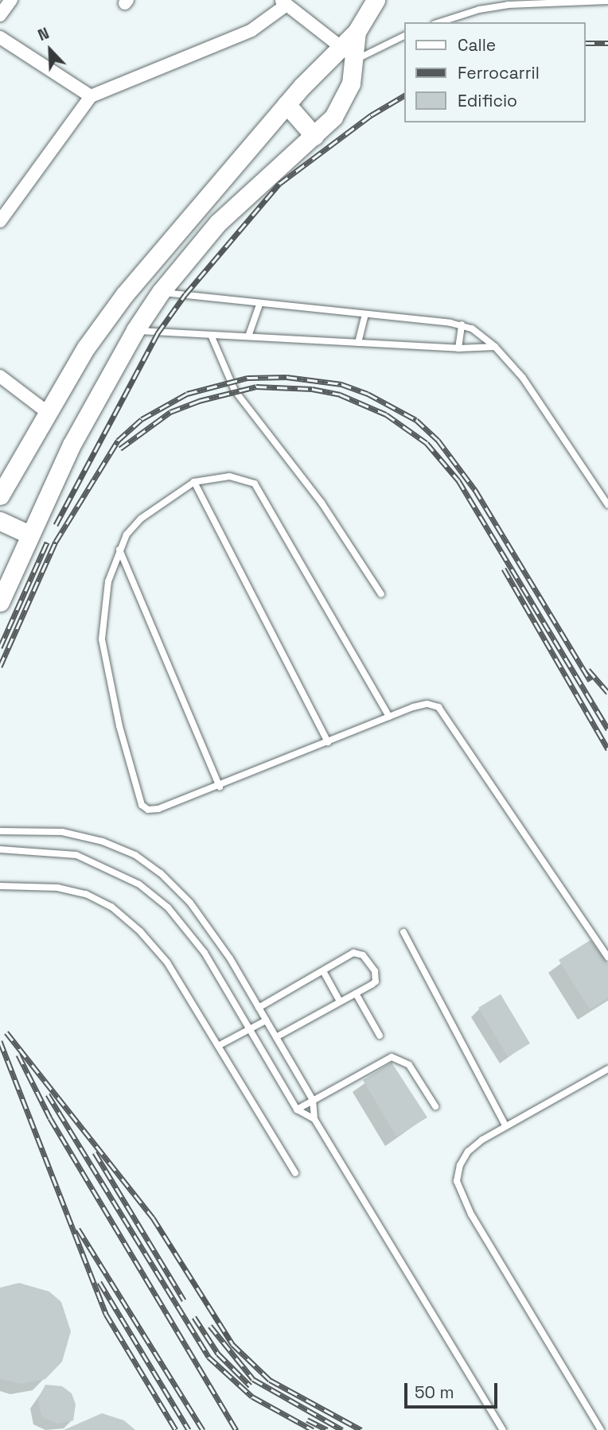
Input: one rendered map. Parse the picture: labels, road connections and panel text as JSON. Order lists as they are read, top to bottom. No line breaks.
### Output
{"legend":["Calle","Ferrocarril","Edificio"],"scale_bar":"50 m","north":"top left"}
